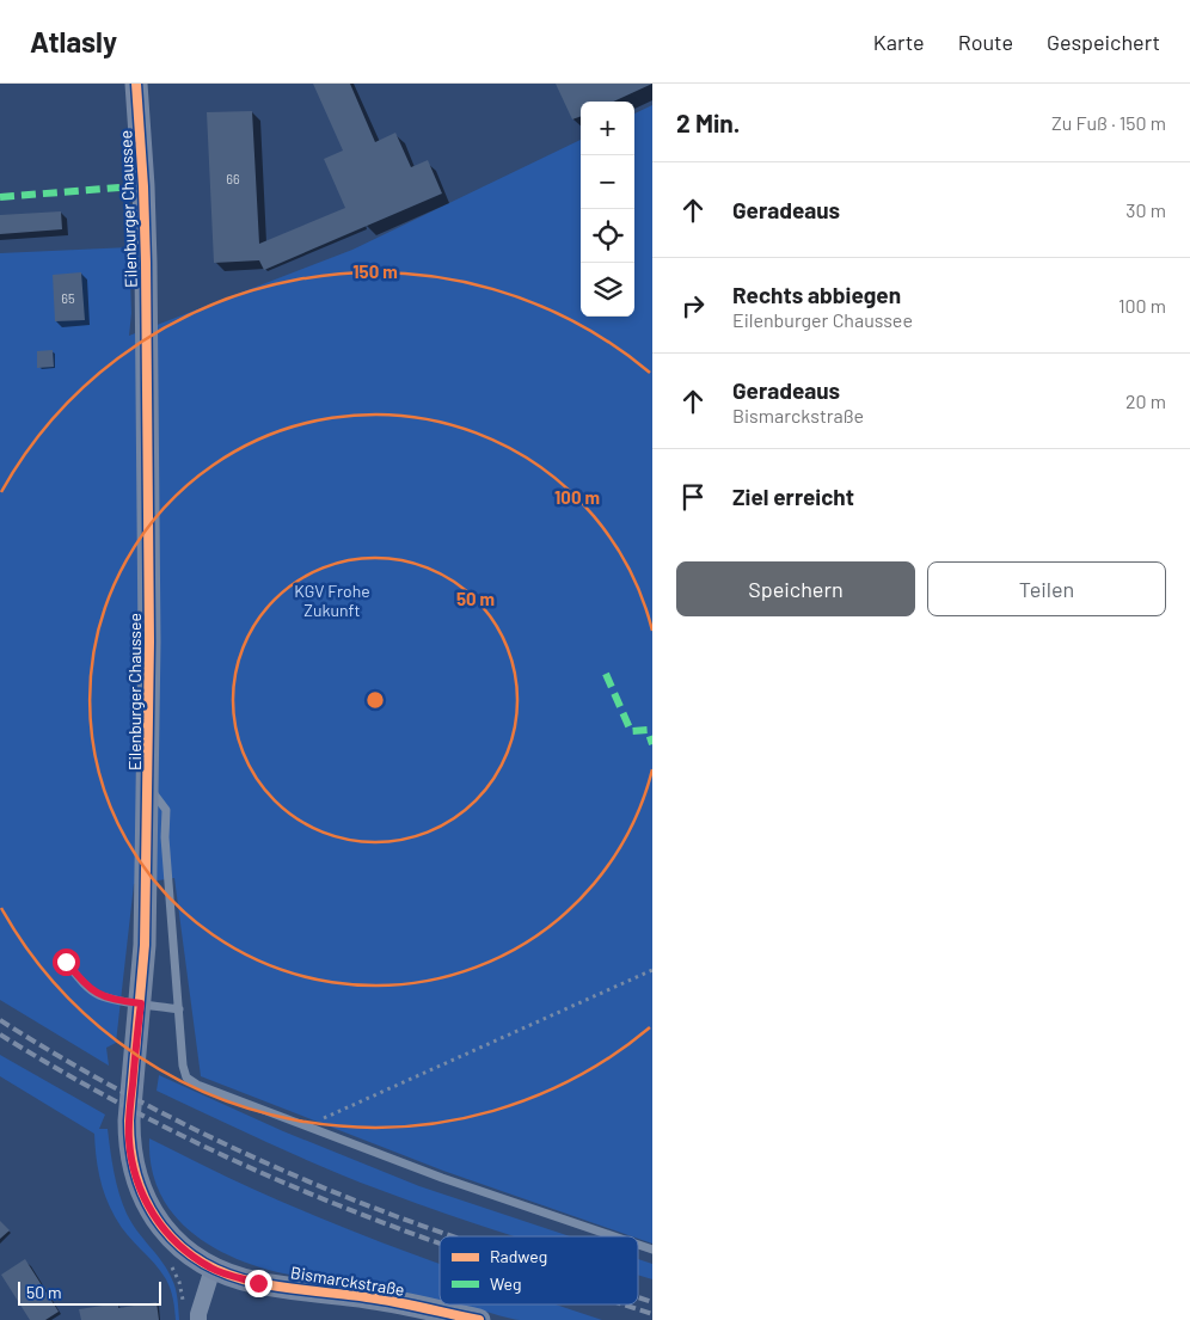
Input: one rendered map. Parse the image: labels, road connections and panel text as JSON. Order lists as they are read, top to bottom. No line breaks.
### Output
{"streets":{"street":["Eilenburger Chaussee","Bismarckstraße"]},"crossings":[["Eilenburger Chaussee","Bismarckstraße"]],"parks":["KGV Frohe Zukunft"],"house_numbers":["66","65"],"legend":["Radweg","Weg"],"scale_bar":"50 m","page":{"header":"Atlasly","nav":["Karte","Route","Gespeichert"],"heading":["2 Min.","Zu Fuß · 150 m"],"map_buttons":["+","−"],"list":[["Geradeaus","30 m"],["Rechts abbiegen","Eilenburger Chaussee","100 m"],["Geradeaus","Bismarckstraße","20 m"],"Ziel erreicht"],"buttons":["Speichern","Teilen"],"scale":"50 m"},"rings":["150 m","100 m","50 m"]}
